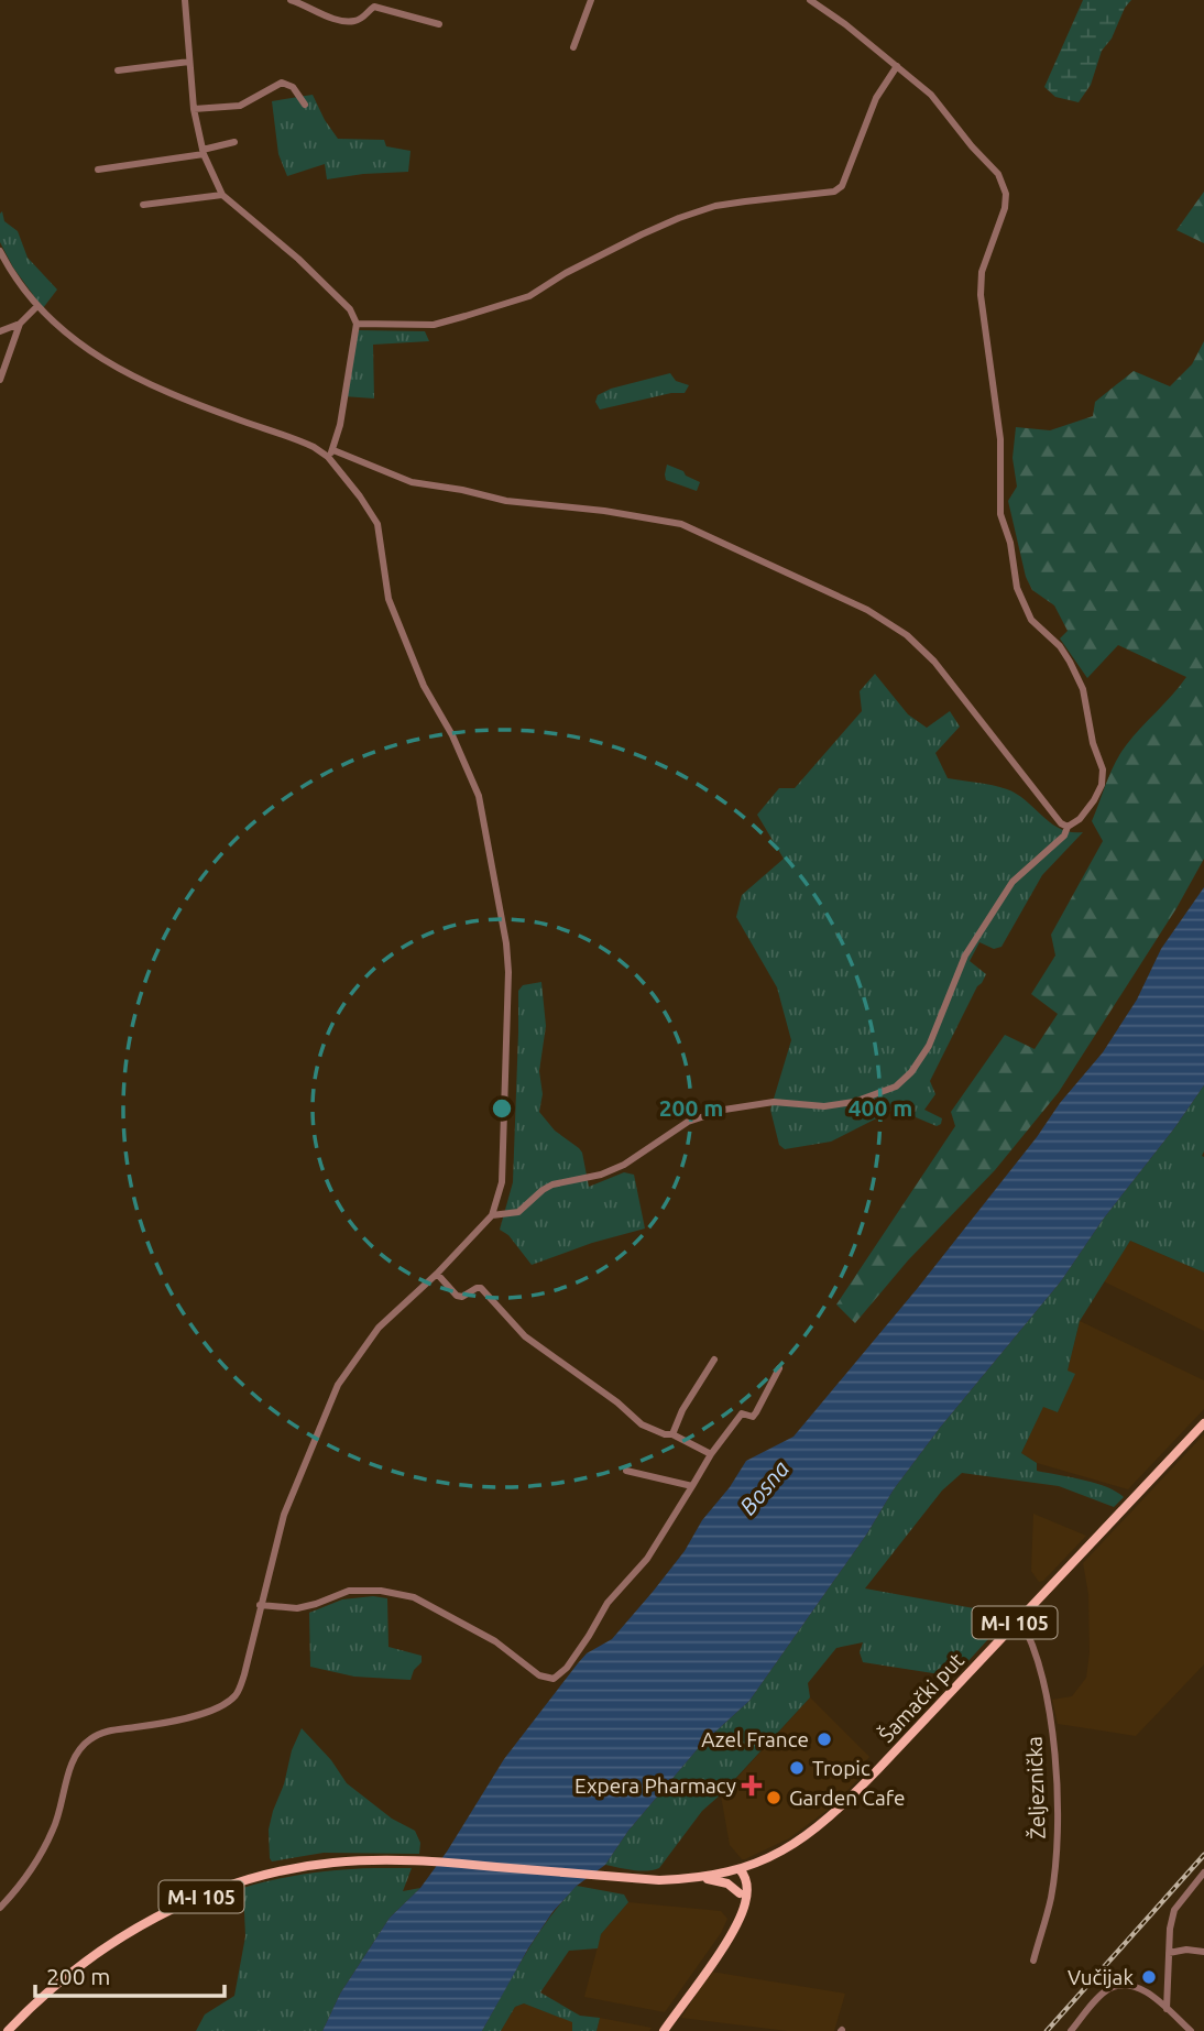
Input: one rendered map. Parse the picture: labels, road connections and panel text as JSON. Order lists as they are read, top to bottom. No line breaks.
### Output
{"streets":{"main road":["M-I 105","Šamački put"],"street":["Željeznička"]},"crossings":[["M-I 105","Šamački put"],["Šamački put","Željeznička"]],"water":["Bosna"],"places":{"other":["Azel France","Tropic","Garden Cafe","Vučijak"],"health":["Expera Pharmacy"]},"scale_bar":"200 m","rings":["200 m","400 m"]}
